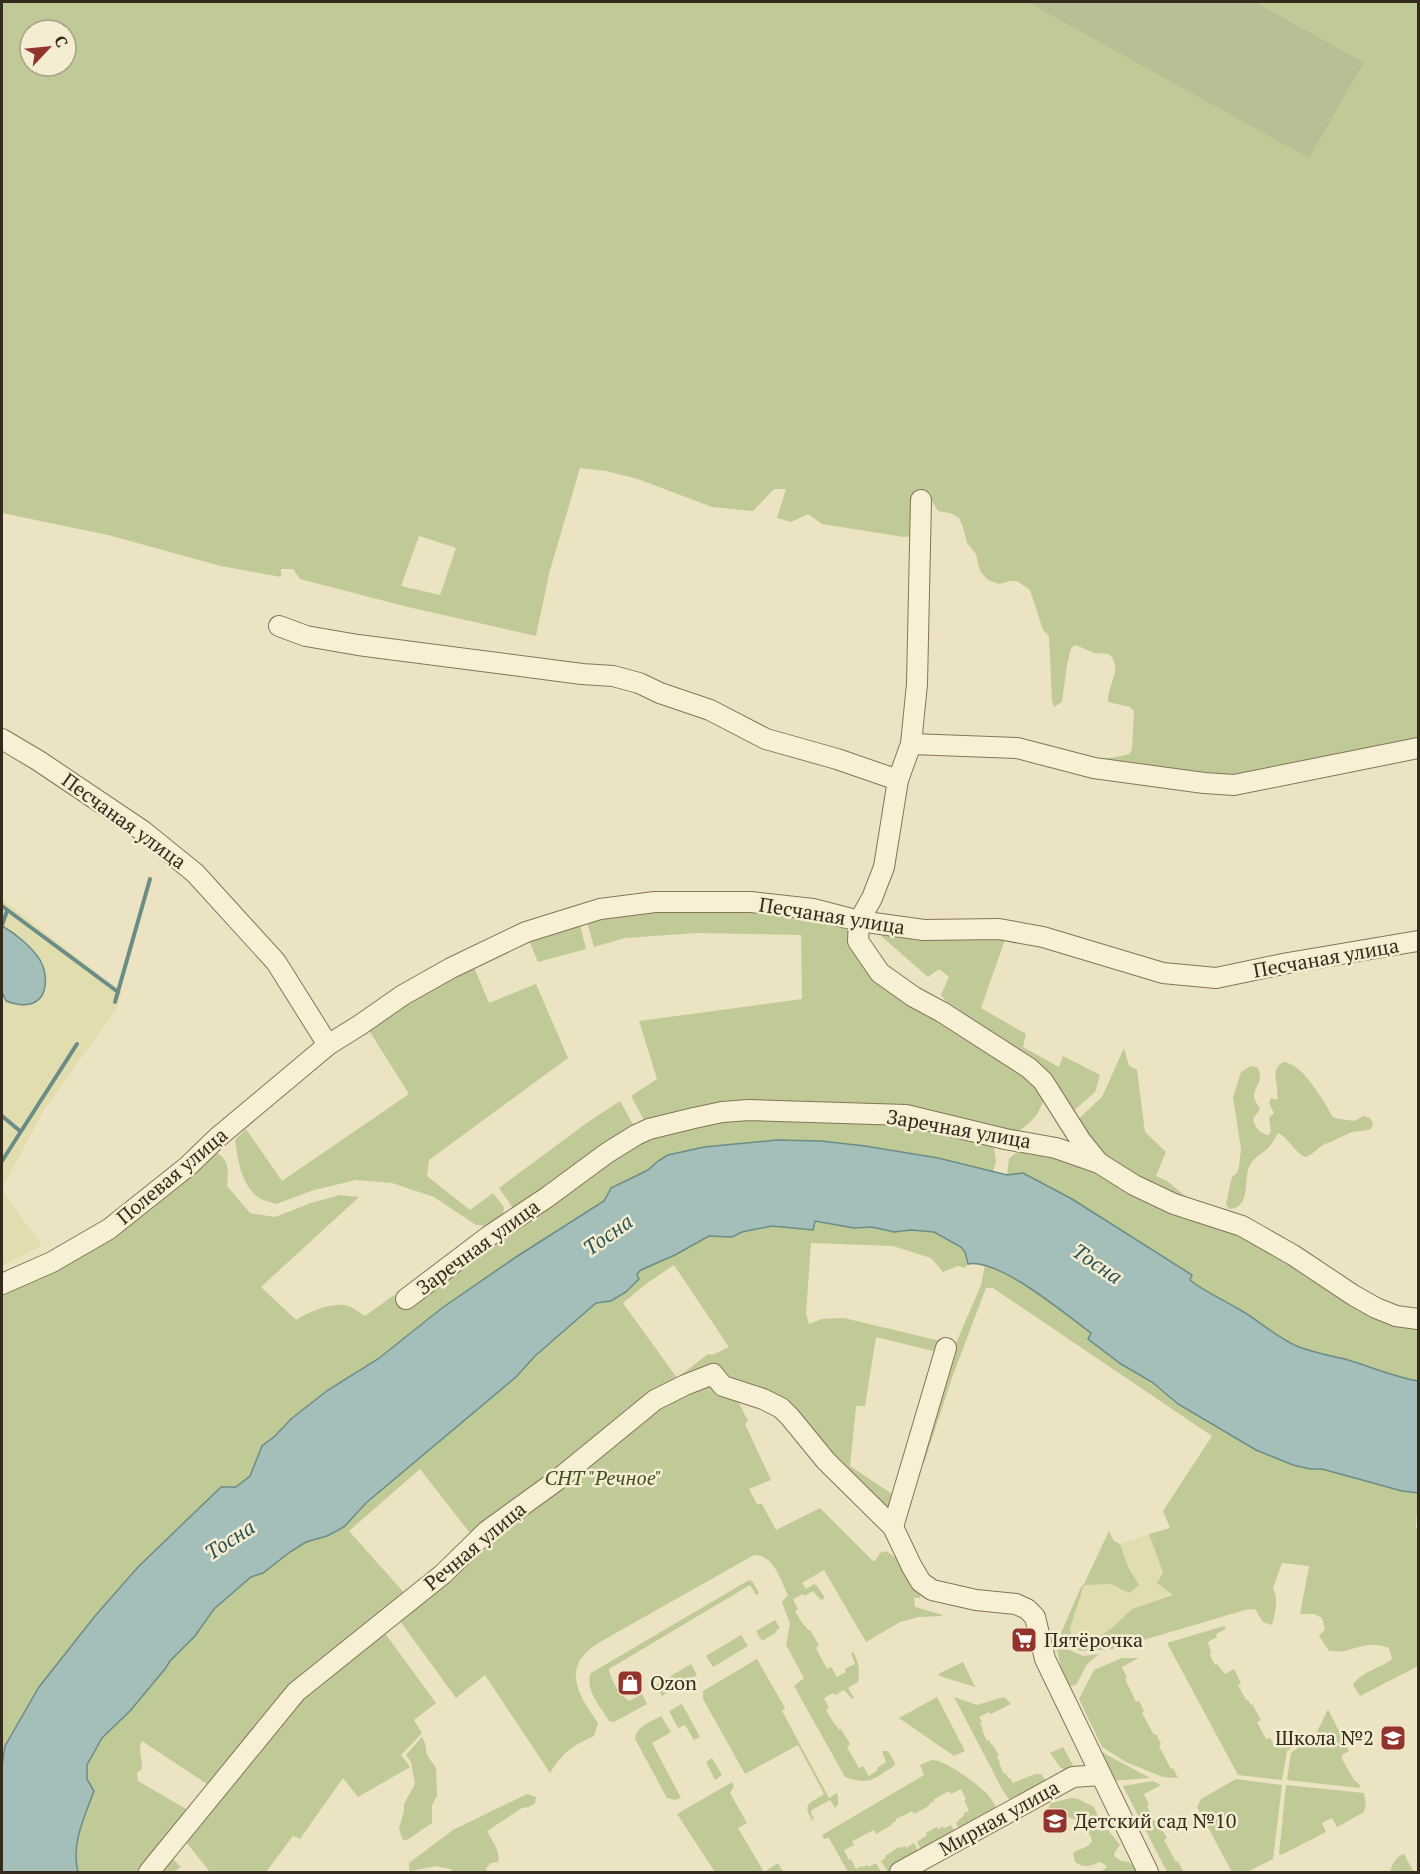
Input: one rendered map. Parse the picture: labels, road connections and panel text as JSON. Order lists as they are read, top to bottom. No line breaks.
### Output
{"streets":{"street":["Песчаная улица","Заречная улица","Полевая улица","Речная улица","Мирная улица"]},"crossings":[["Песчаная улица","Полевая улица"]],"water":["Тосна"],"parks":["СНТ \"Речное\""],"places":{"supermarket":["Пятёрочка"],"shop":["Ozon"],"school or university":["Школа №2","Детский сад №10"]},"north":"top right"}
